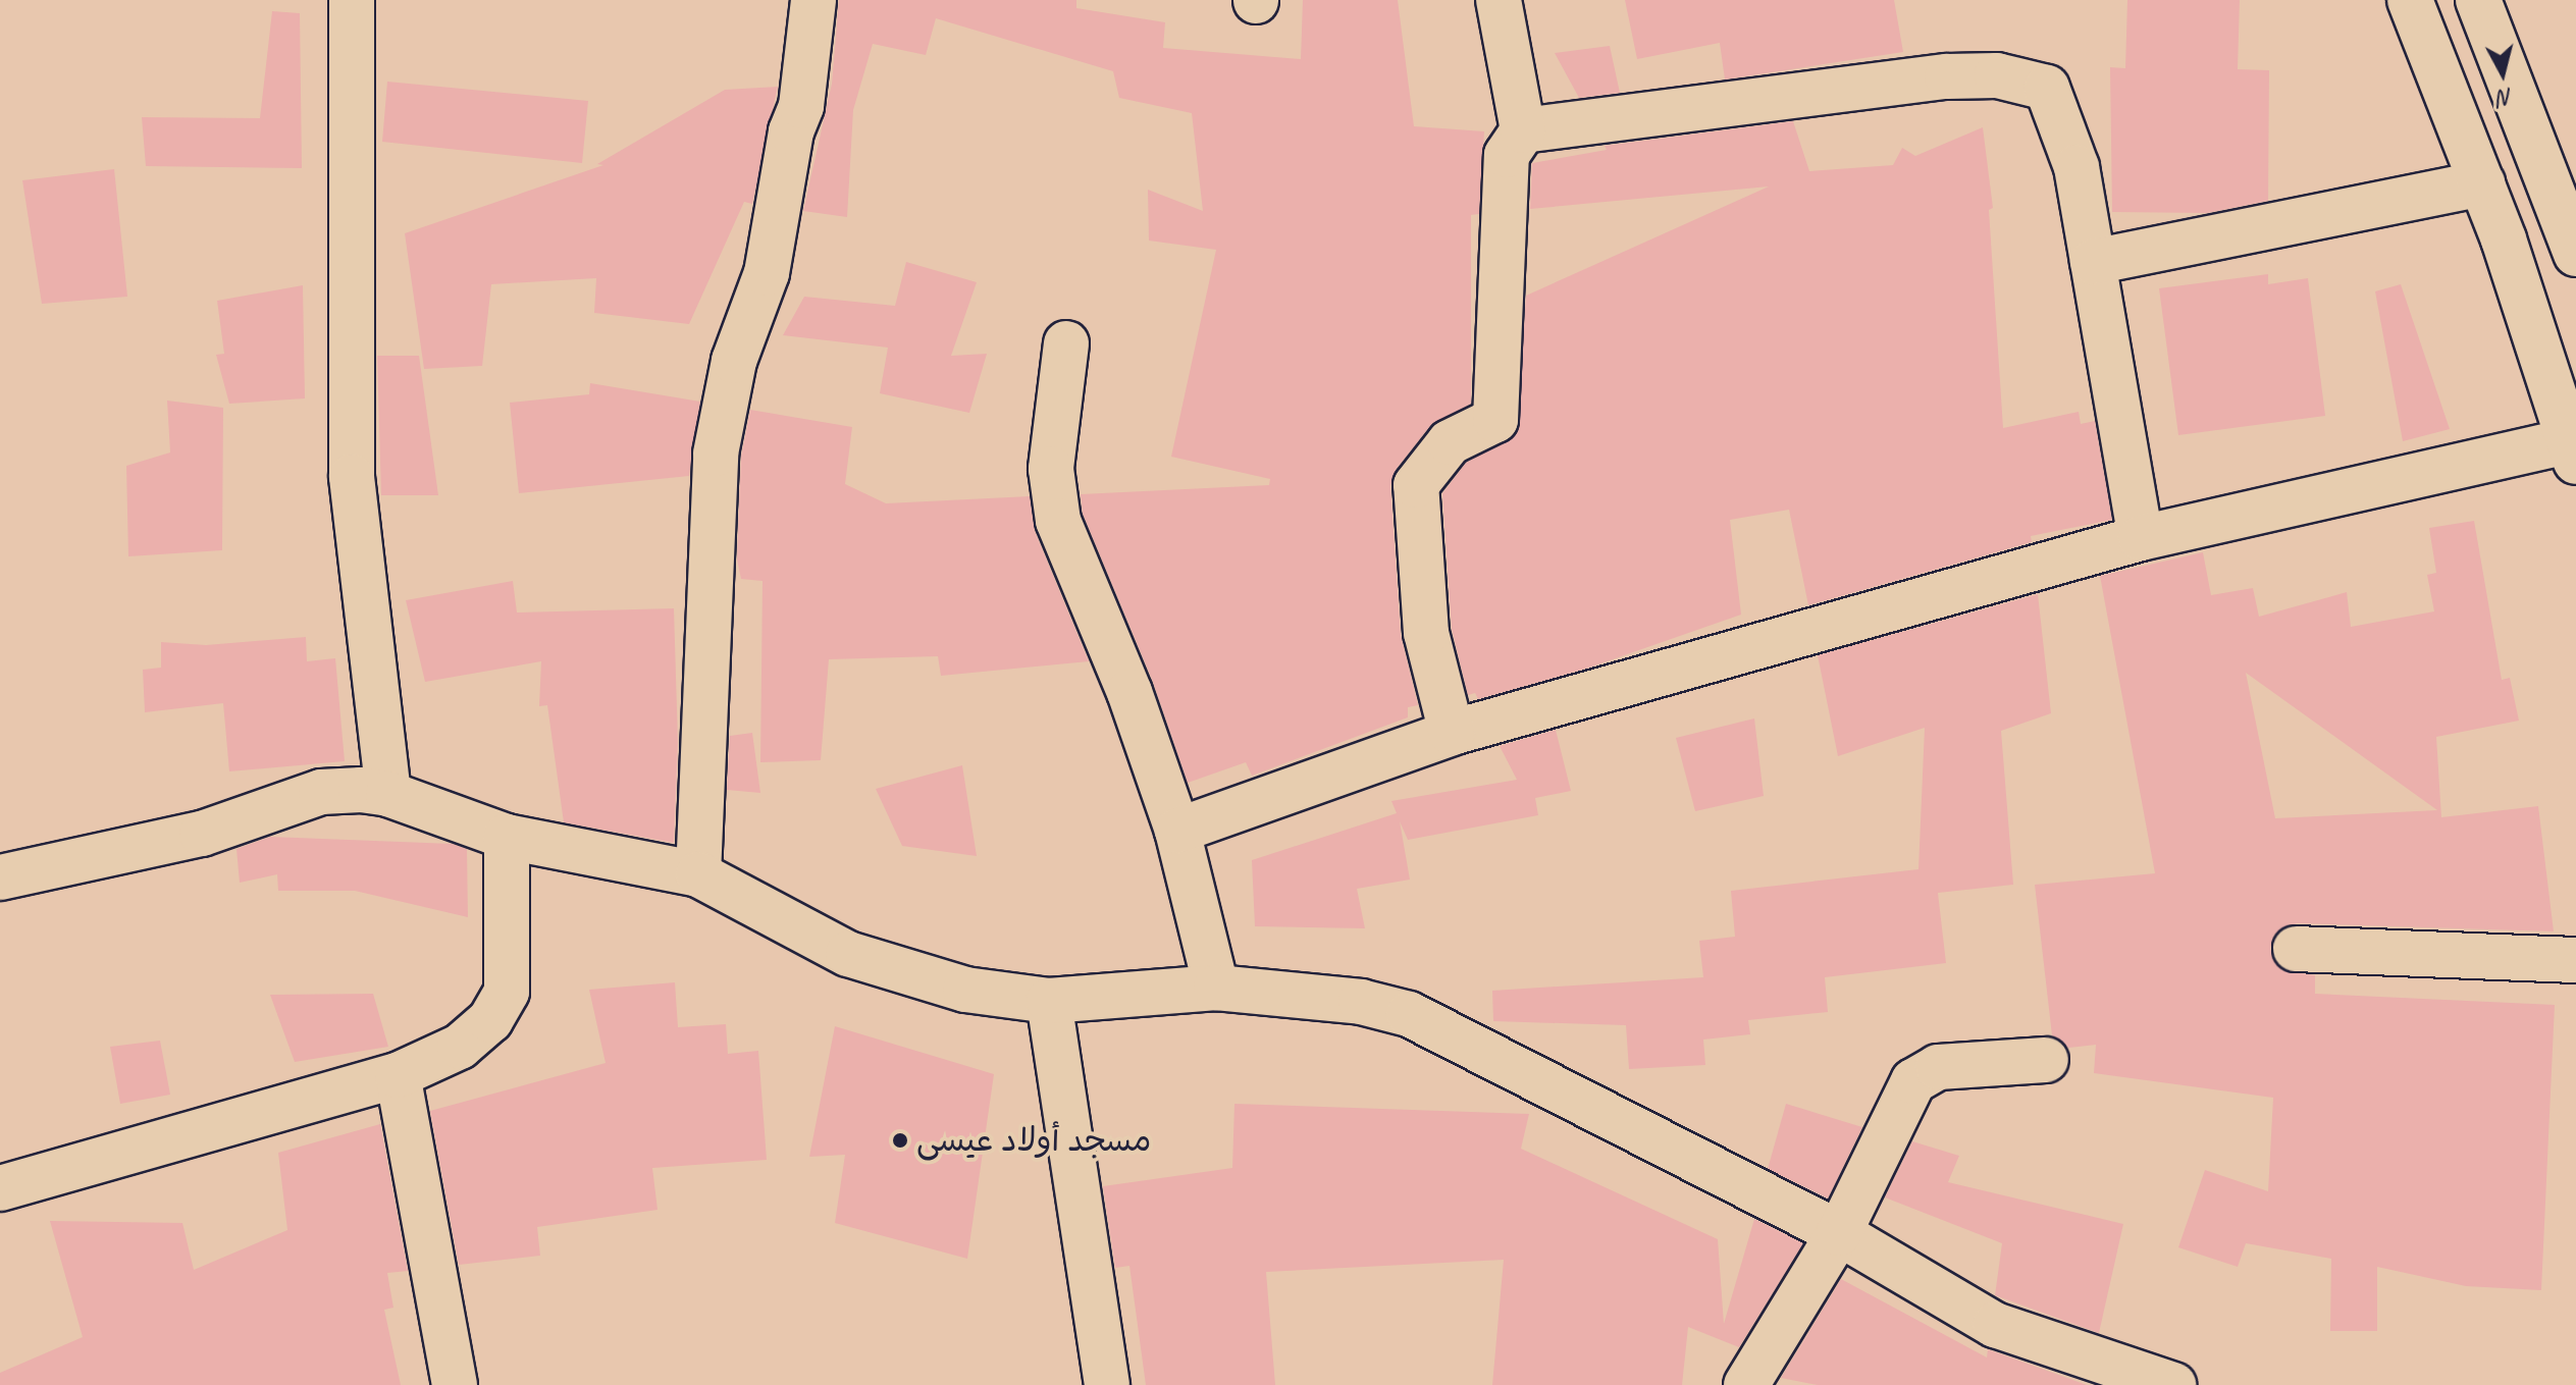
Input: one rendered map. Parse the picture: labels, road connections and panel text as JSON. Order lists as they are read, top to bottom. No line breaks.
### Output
{"places":["مسجد أولاد عيسى"],"north":"bottom"}
